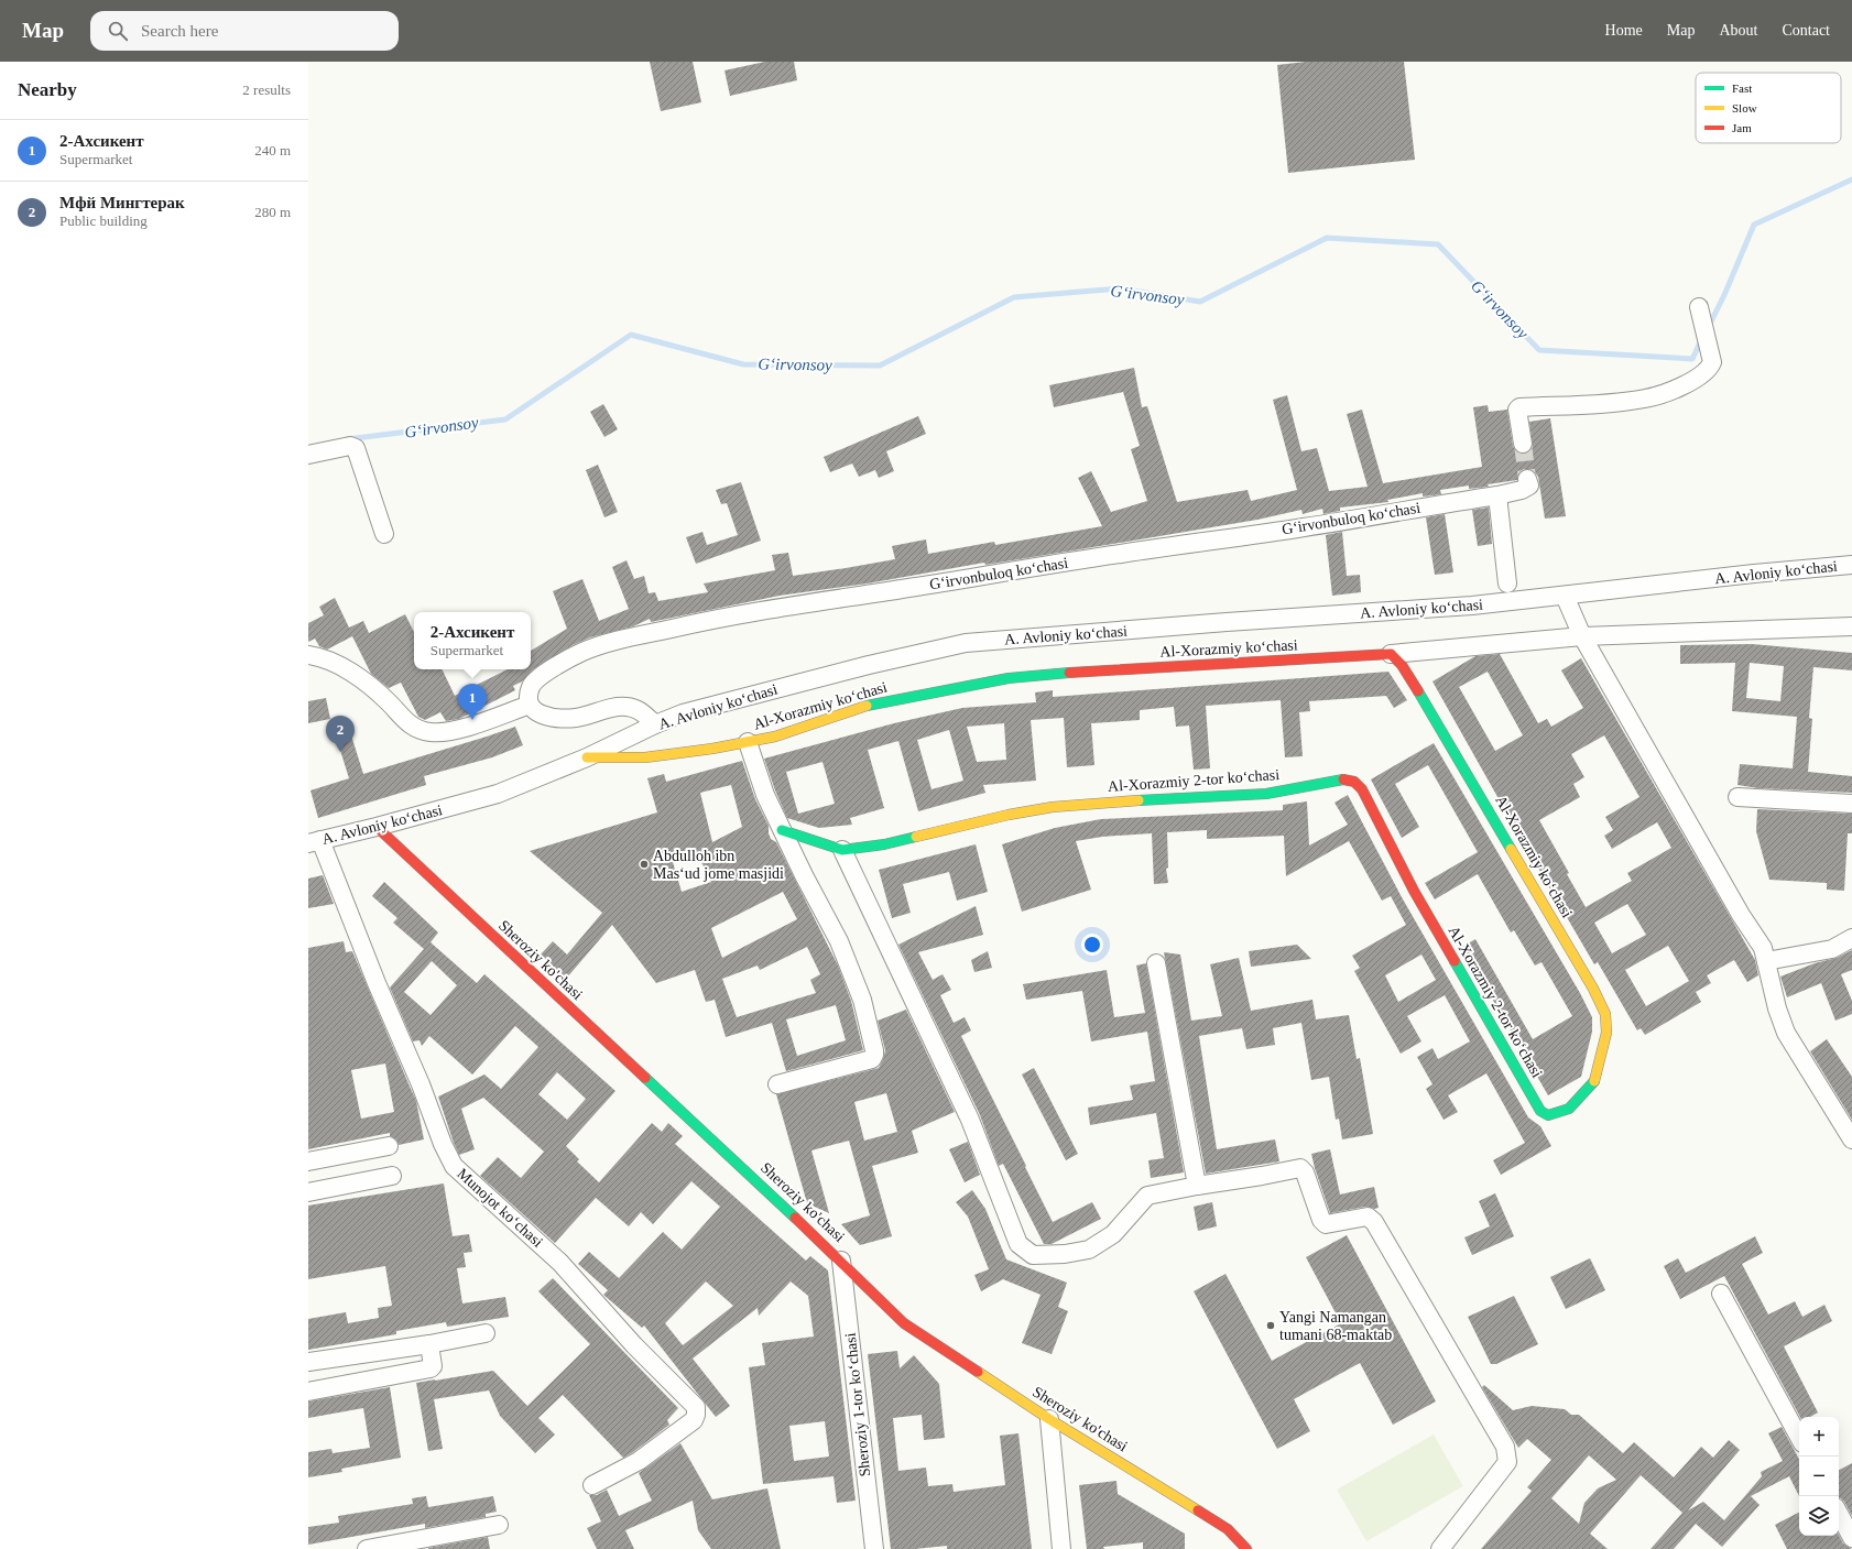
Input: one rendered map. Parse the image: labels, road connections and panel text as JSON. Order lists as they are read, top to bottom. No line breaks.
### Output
{"streets":{"street":["Gʻirvonbuloq koʻchasi","A. Avloniy ko‘chasi","Al-Xorazmiy koʻchasi","Al-Xorazmiy 2-tor koʻchasi","Sheroziy ko'chasi","Munojot koʻchasi","Sheroziy 1-tor koʻchasi"]},"crossings":[["A. Avloniy ko‘chasi","Al-Xorazmiy koʻchasi"],["A. Avloniy ko‘chasi","Sheroziy ko'chasi"],["A. Avloniy ko‘chasi","Munojot koʻchasi"],["Al-Xorazmiy koʻchasi","Al-Xorazmiy 2-tor koʻchasi"],["Sheroziy ko'chasi","Sheroziy 1-tor koʻchasi"]],"water":["G‘irvonsoy"],"places":["Abdulloh ibn Mas‘ud jome masjidi","Yangi Namangan tumani 68-maktab"],"legend":["Fast","Slow","Jam"],"page":{"header":"Map","search":"Search here","nav":["Home","Map","About","Contact"],"heading":["Nearby","2 results"],"list":[{"mark":"1","name":"2-Ахсикент","note":"Supermarket","value":"240 m"},{"mark":"2","name":"Мфй Мингтерак","note":"Public building","value":"280 m"}],"popup":["2-Ахсикент","Supermarket"],"pins":["1","2"],"map_buttons":["+","−"]}}
